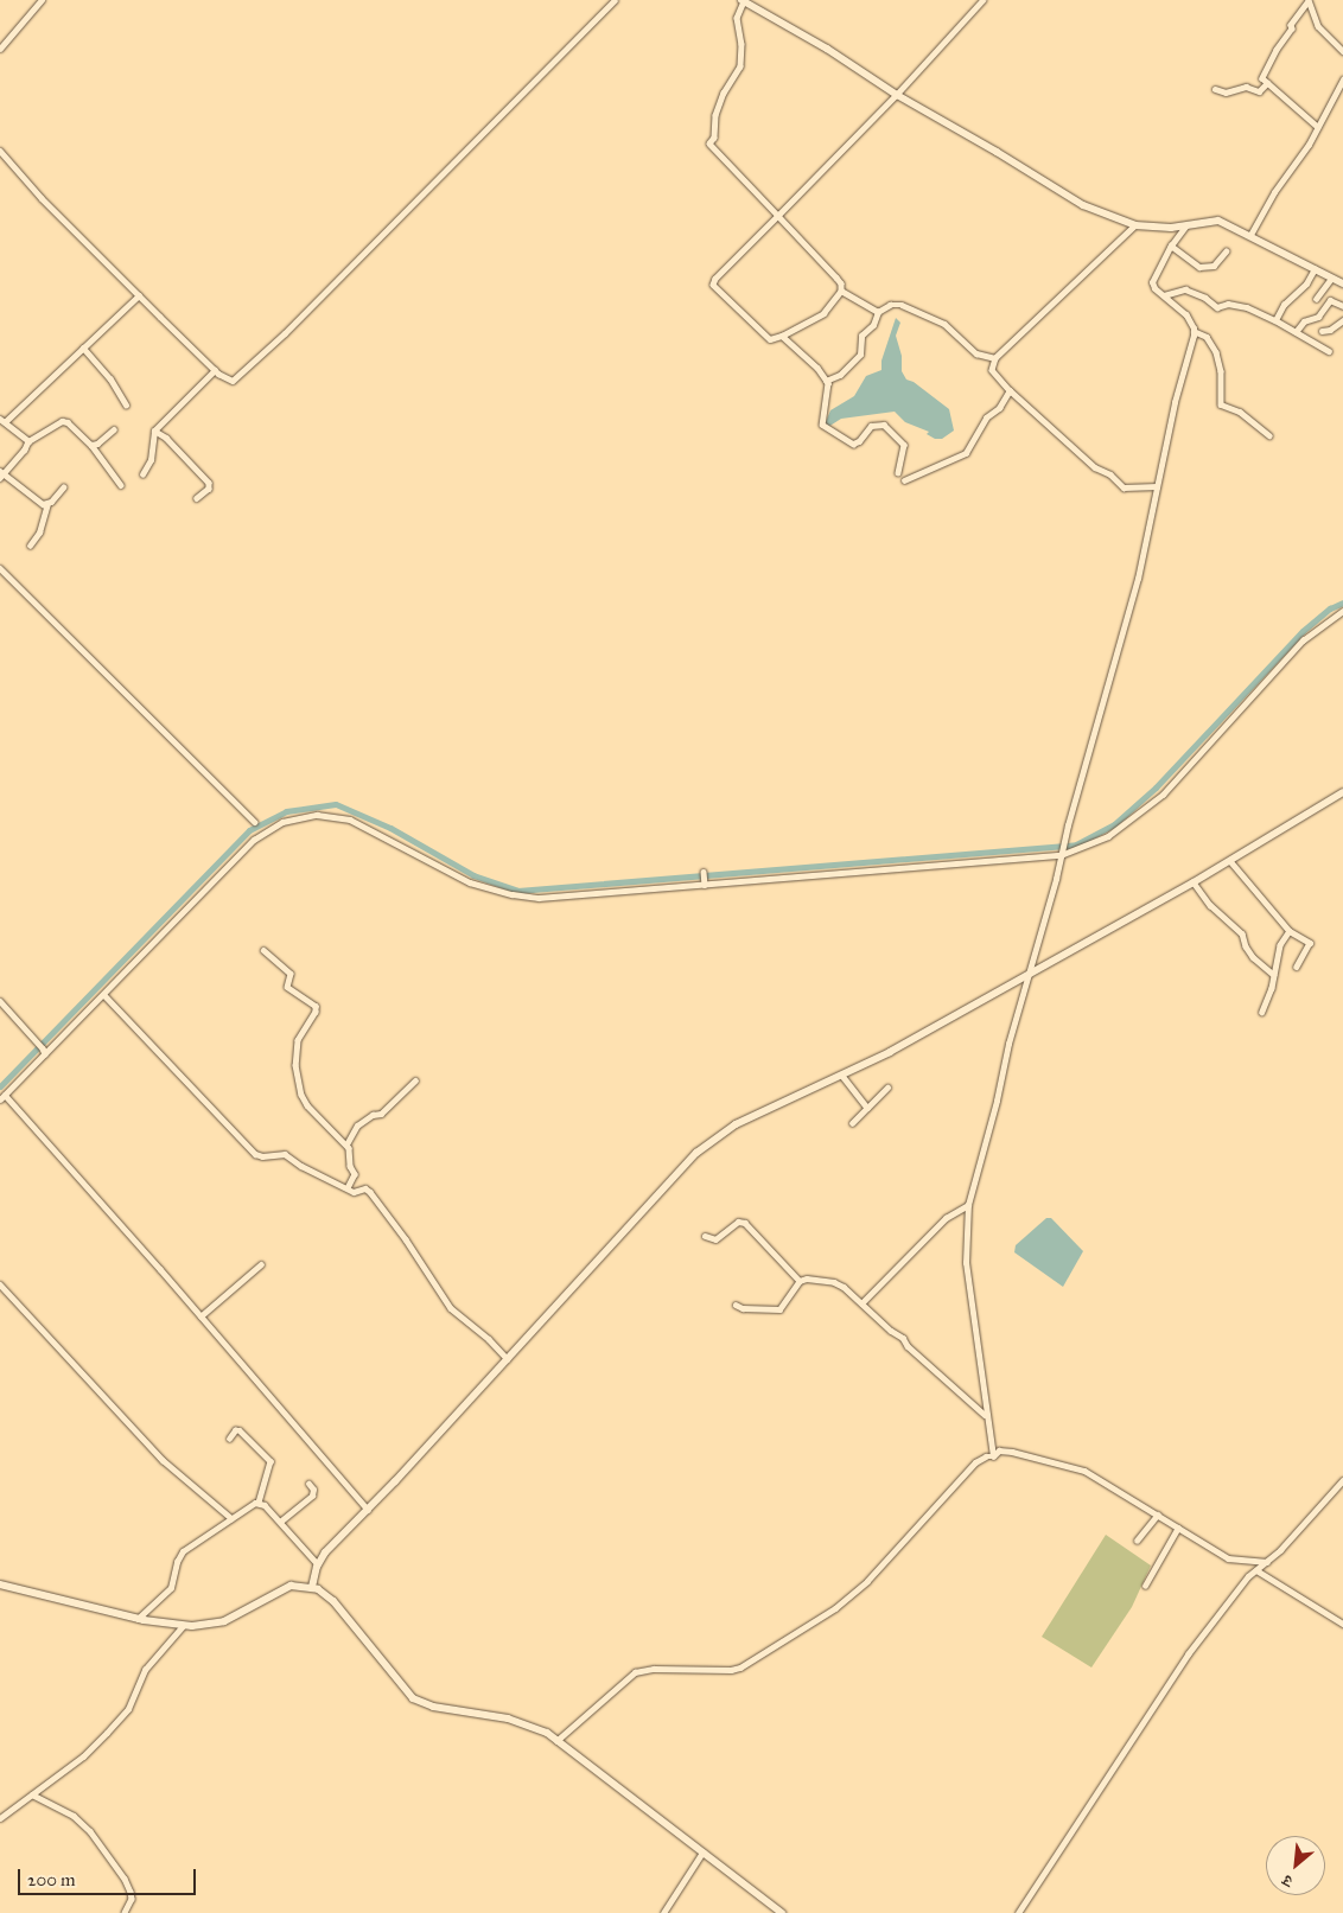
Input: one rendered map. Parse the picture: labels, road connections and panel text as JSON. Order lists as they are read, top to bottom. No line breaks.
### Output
{"scale_bar":"200 m","north":"bottom left"}
